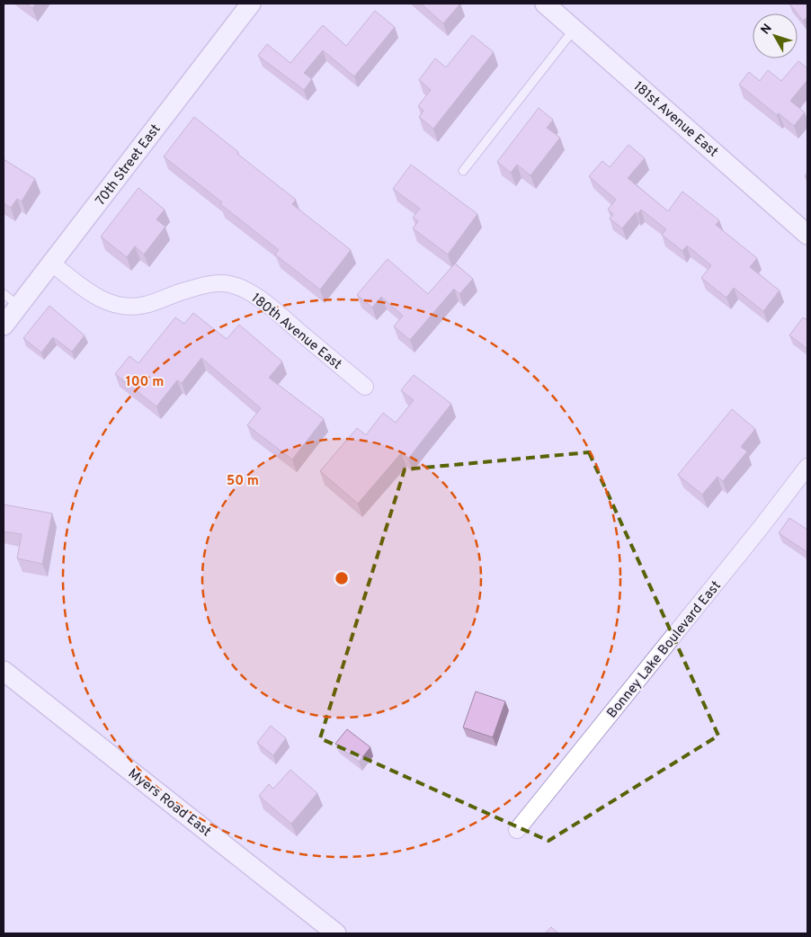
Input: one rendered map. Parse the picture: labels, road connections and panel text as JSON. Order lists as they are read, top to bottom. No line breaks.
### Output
{"streets":{"street":["181st Avenue East","70th Street East","180th Avenue East","Bonney Lake Boulevard East","Myers Road East"]},"crossings":[["70th Street East","180th Avenue East"]],"north":"top left","rings":["100 m","50 m"]}
